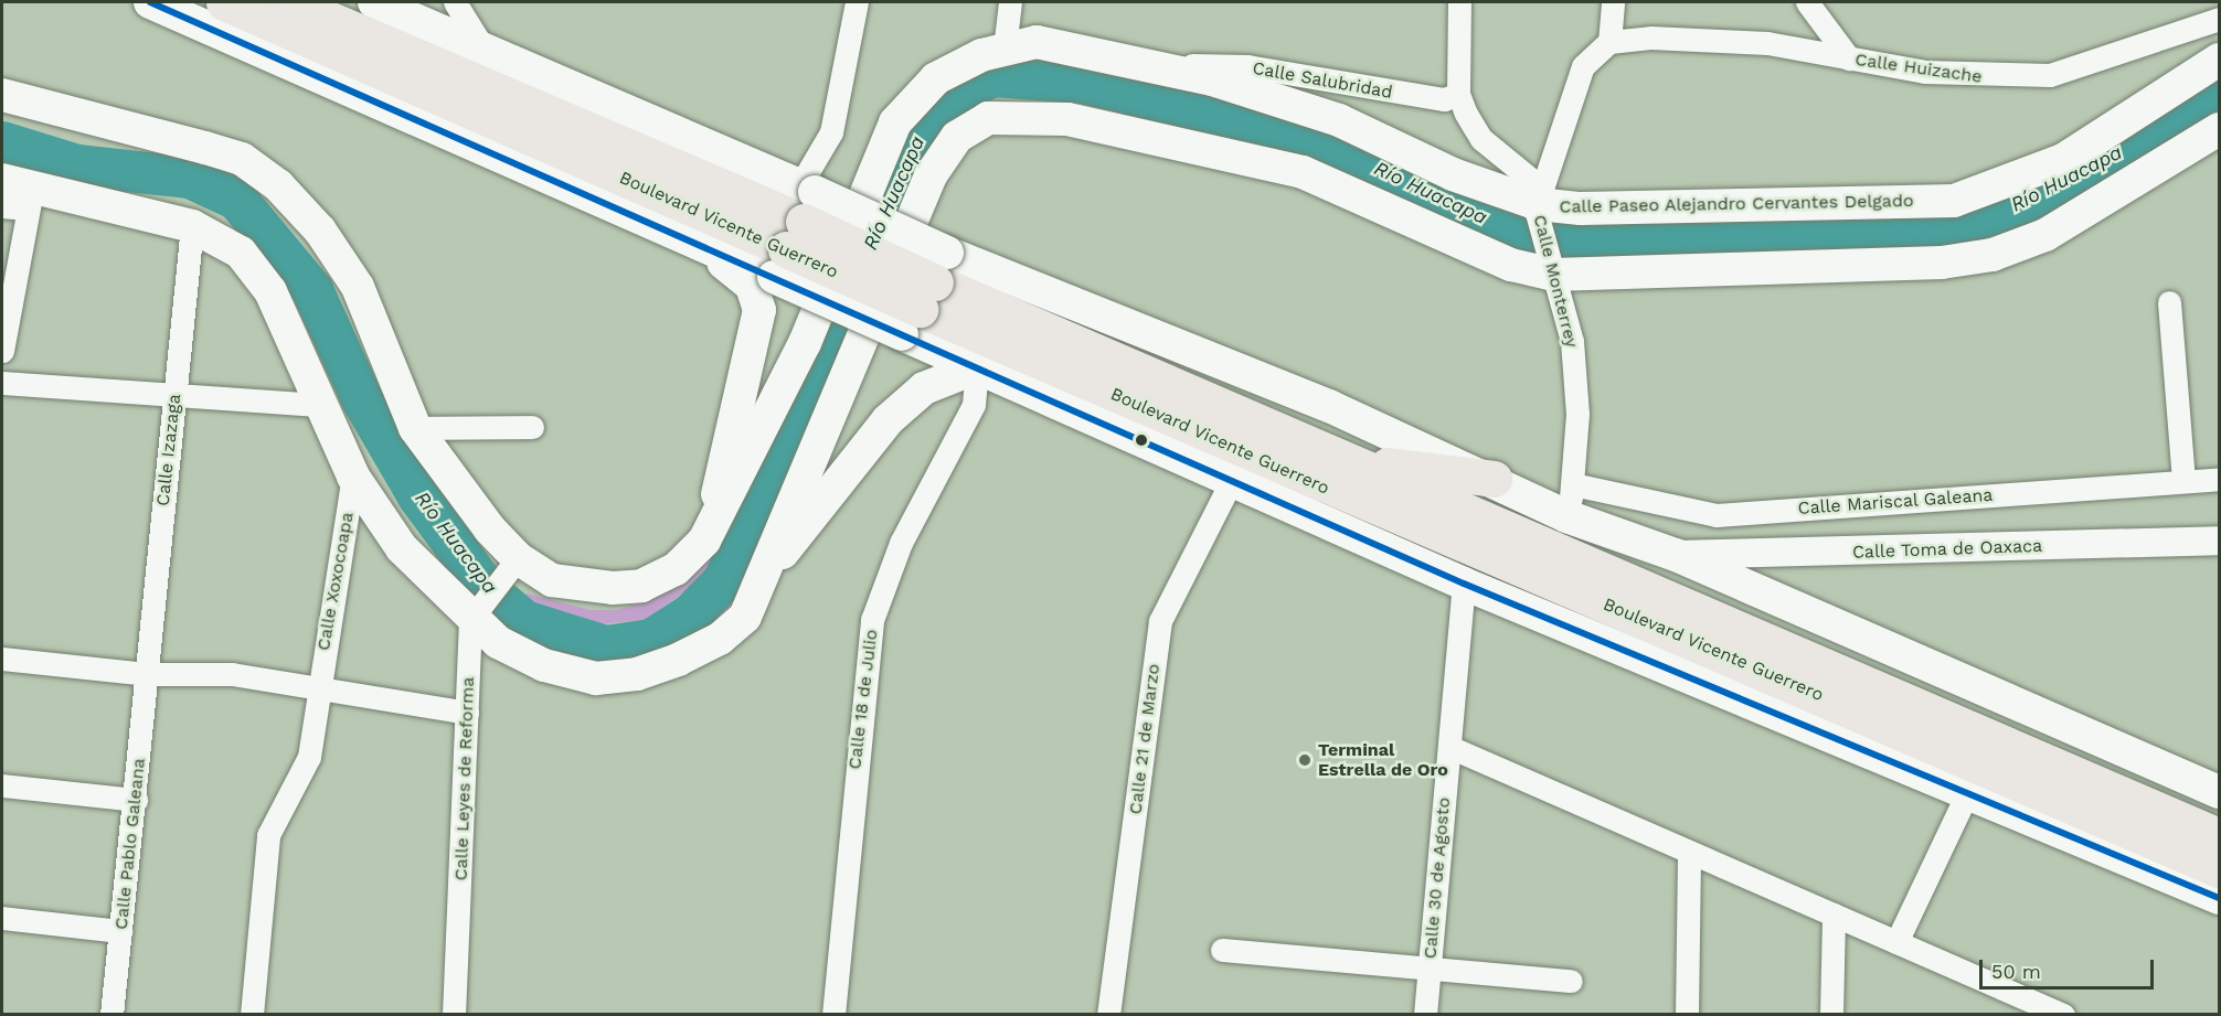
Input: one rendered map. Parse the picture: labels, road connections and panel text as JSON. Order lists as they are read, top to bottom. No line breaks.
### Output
{"streets":{"highway":["Boulevard Vicente Guerrero"],"main road":["Calle Paseo Alejandro Cervantes Delgado"],"street":["Calle Huizache","Calle Salubridad","Calle Monterrey","Calle Izazaga","Calle Mariscal Galeana","Calle Toma de Oaxaca","Calle Xoxocoapa","Calle 18 de Julio","Calle 21 de Marzo","Calle Leyes de Reforma","Calle Pablo Galeana","Calle 30 de Agosto"]},"crossings":[["Calle Salubridad","Calle Paseo Alejandro Cervantes Delgado"],["Calle Salubridad","Calle Monterrey"],["Calle Paseo Alejandro Cervantes Delgado","Calle Monterrey"],["Boulevard Vicente Guerrero","Calle Monterrey"],["Boulevard Vicente Guerrero","Calle Toma de Oaxaca"],["Boulevard Vicente Guerrero","Calle 18 de Julio"],["Boulevard Vicente Guerrero","Calle 21 de Marzo"],["Boulevard Vicente Guerrero","Calle 30 de Agosto"],["Calle Monterrey","Calle Mariscal Galeana"],["Calle Izazaga","Calle Pablo Galeana"]],"water":["Río Huacapa"],"places":["Terminal Estrella de Oro"],"scale_bar":"50 m"}
